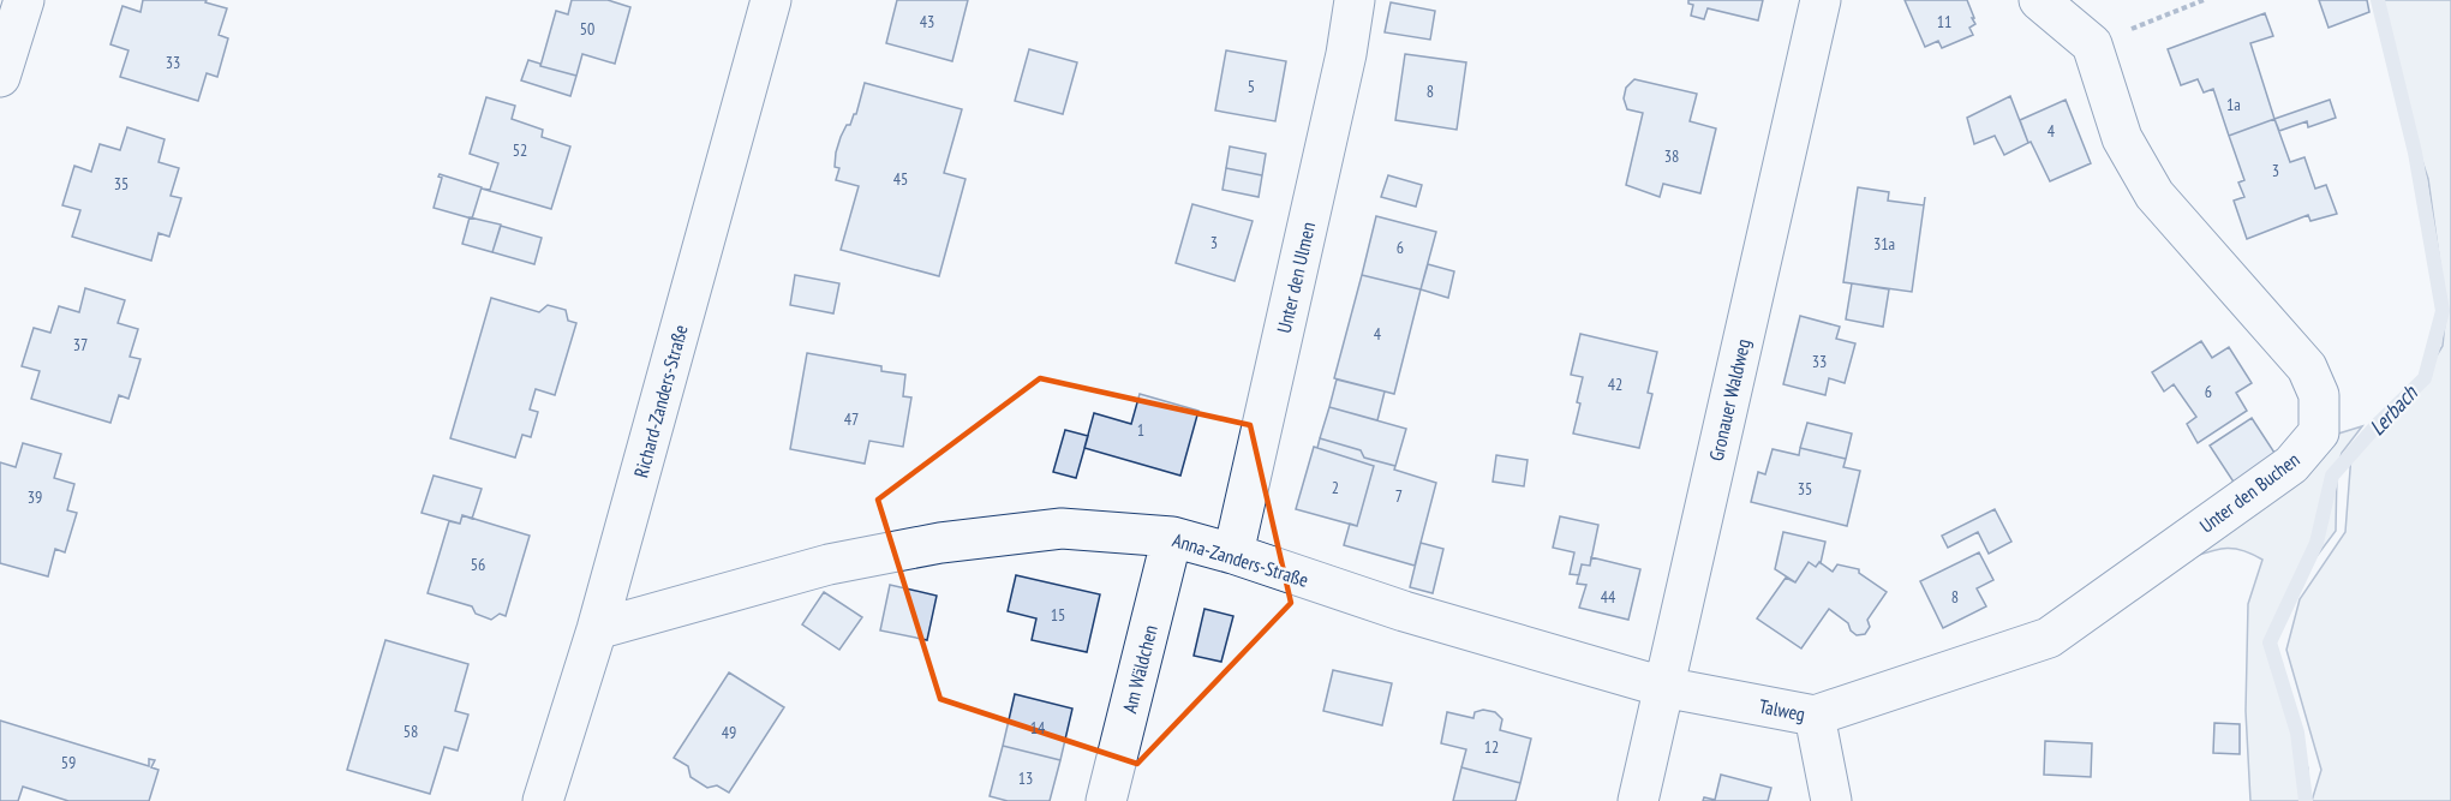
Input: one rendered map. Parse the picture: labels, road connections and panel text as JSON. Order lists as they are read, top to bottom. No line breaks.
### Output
{"streets":{"street":["Unter den Ulmen","Gronauer Waldweg","Richard-Zanders-Straße","Unter den Buchen","Anna-Zanders-Straße","Am Wäldchen","Talweg"]},"crossings":[["Unter den Ulmen","Anna-Zanders-Straße"],["Gronauer Waldweg","Anna-Zanders-Straße"],["Gronauer Waldweg","Talweg"],["Richard-Zanders-Straße","Anna-Zanders-Straße"],["Unter den Buchen","Talweg"],["Anna-Zanders-Straße","Am Wäldchen"],["Anna-Zanders-Straße","Talweg"]],"water":["Lerbach"],"house_numbers":["43","11","50","33","5","8","1a","4","52","38","3","45","35","3","31a","6","4","37","33","42","6","47","1","2","35","7","39","56","44","8","15","14","58","49","12","59","13"]}
